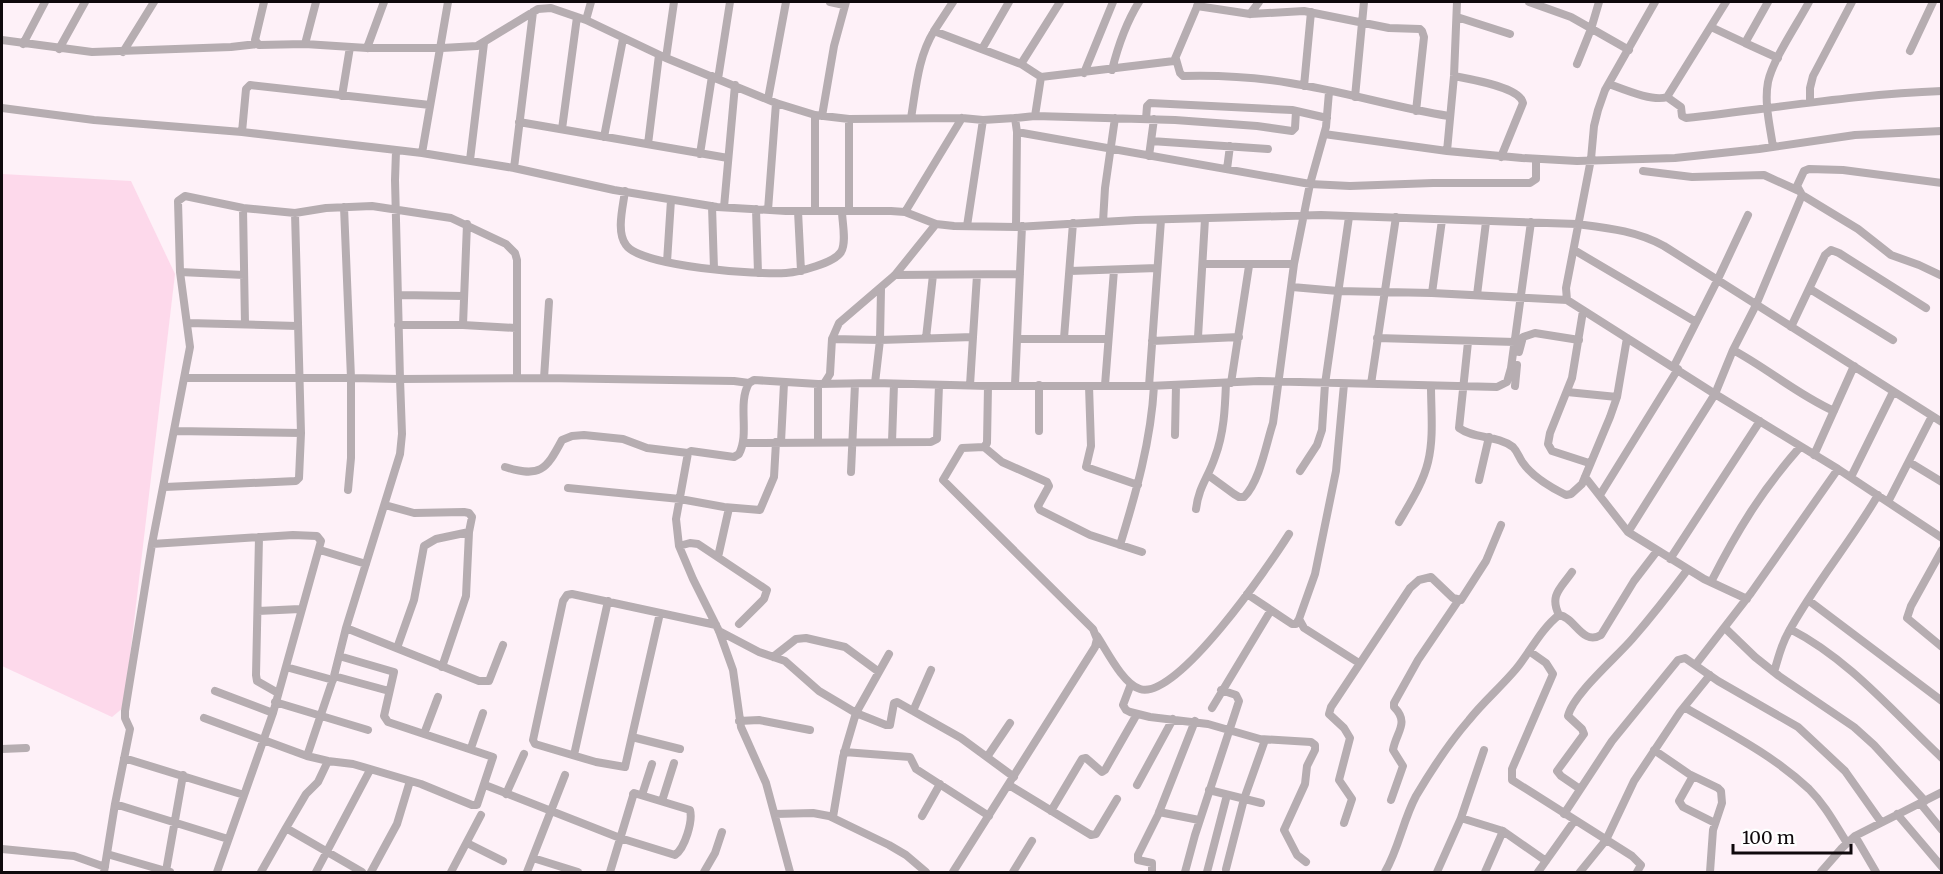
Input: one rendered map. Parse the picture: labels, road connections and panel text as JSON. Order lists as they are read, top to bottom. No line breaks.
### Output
{"scale_bar":"100 m"}
